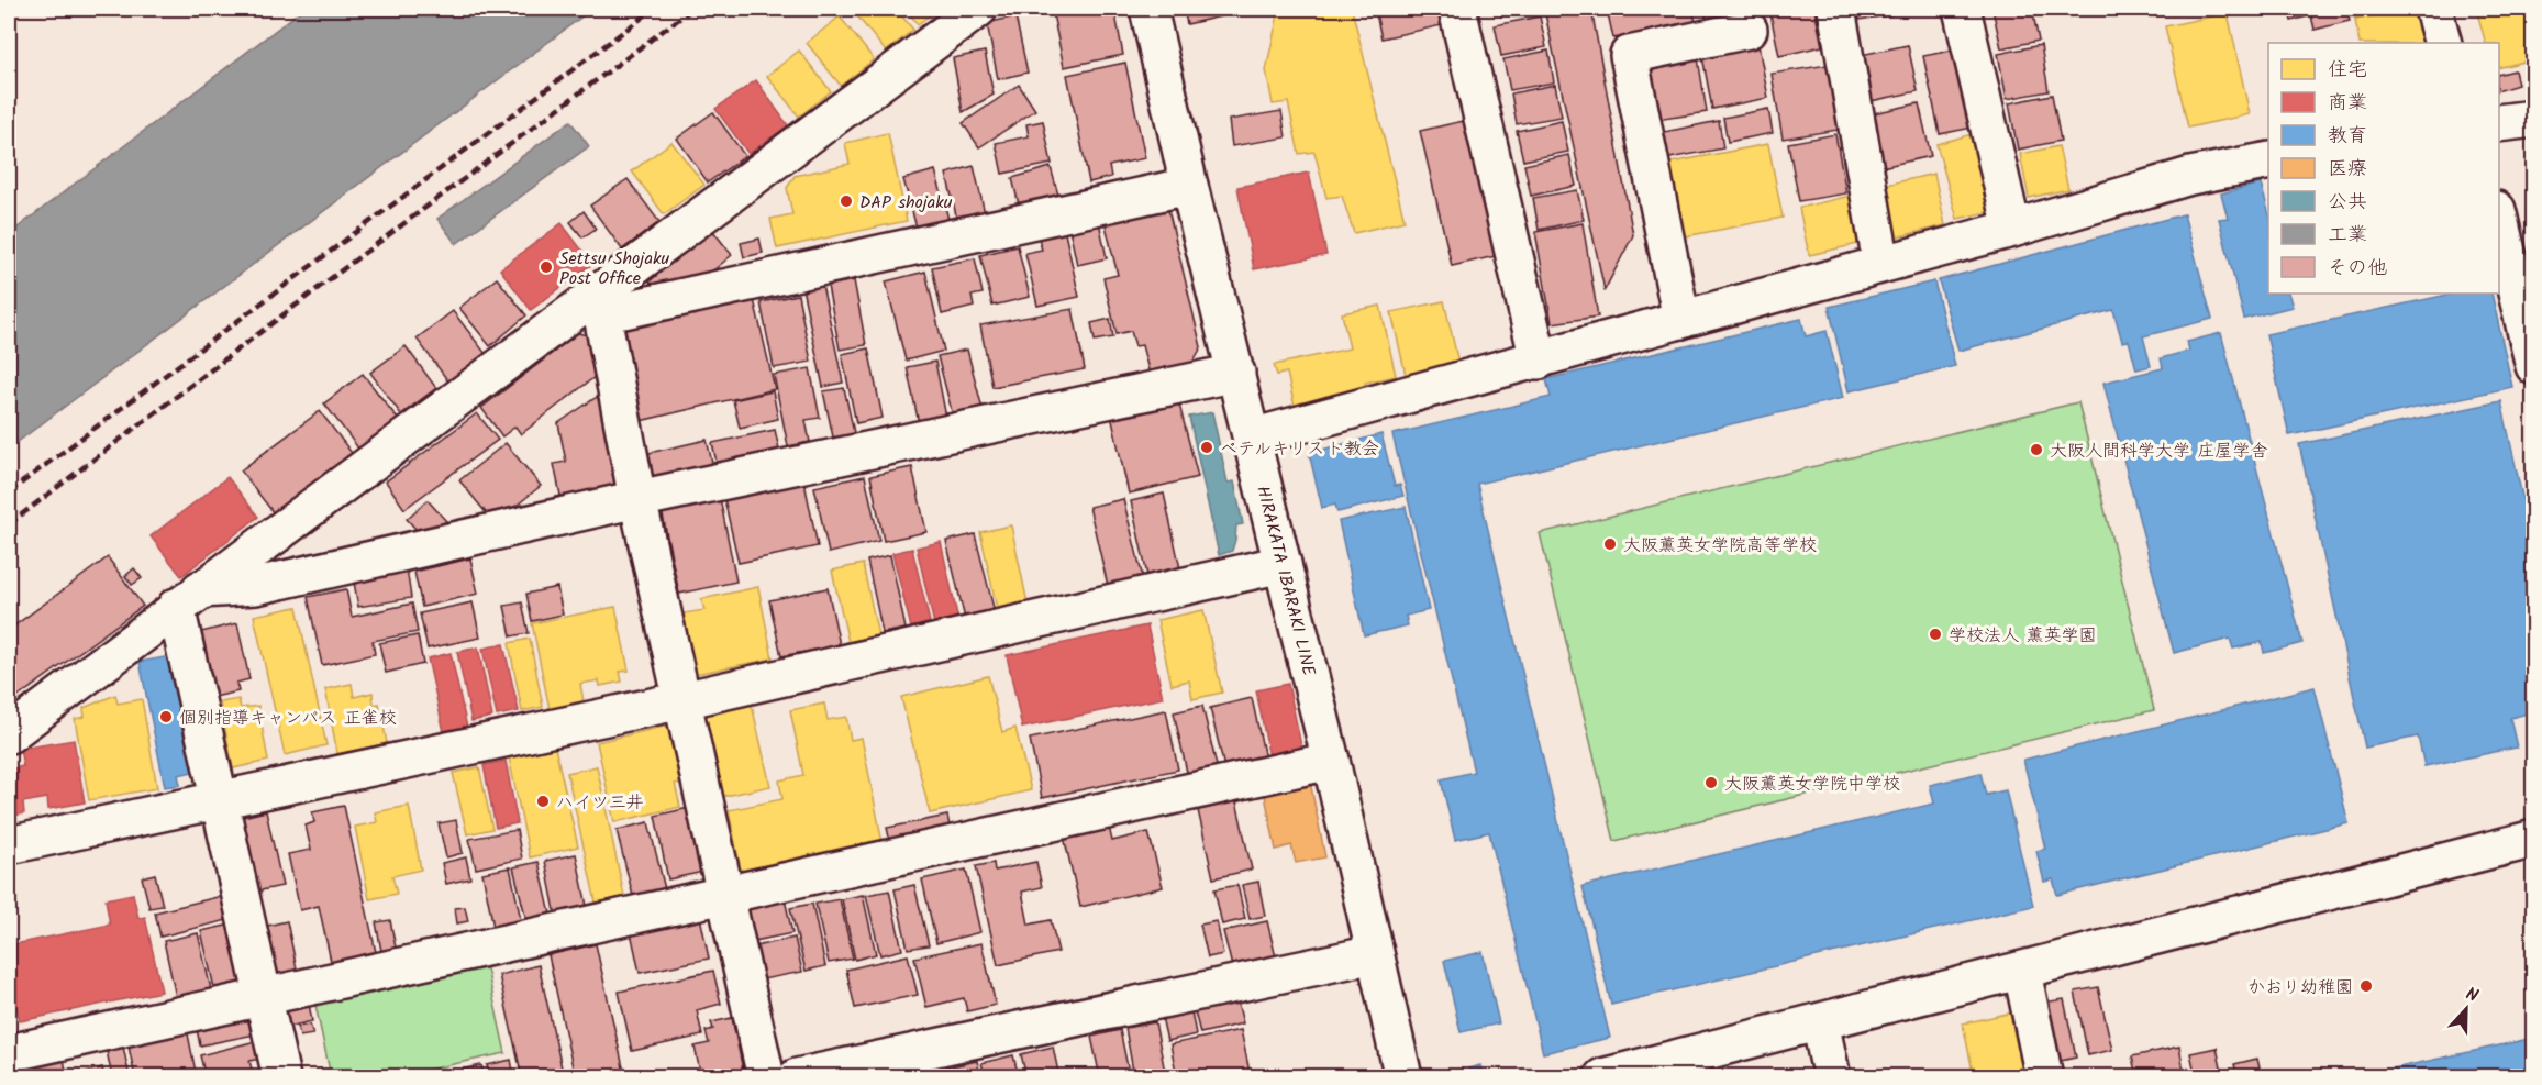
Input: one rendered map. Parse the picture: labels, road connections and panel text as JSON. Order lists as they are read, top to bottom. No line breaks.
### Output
{"streets":{"street":["HIRAKATA IBARAKI LINE"]},"places":["DAP shojaku","Settsu Shojaku Post Office","ベテルキリスト教会","大阪人間科学大学 庄屋学舎","大阪薫英女学院高等学校","学校法人 薫英学園","個別指導キャンパス 正雀校","大阪薫英女学院中学校","ハイツ三井","かおり幼稚園"],"legend":["住宅","商業","教育","医療","公共","工業","その他"],"north":"top"}
